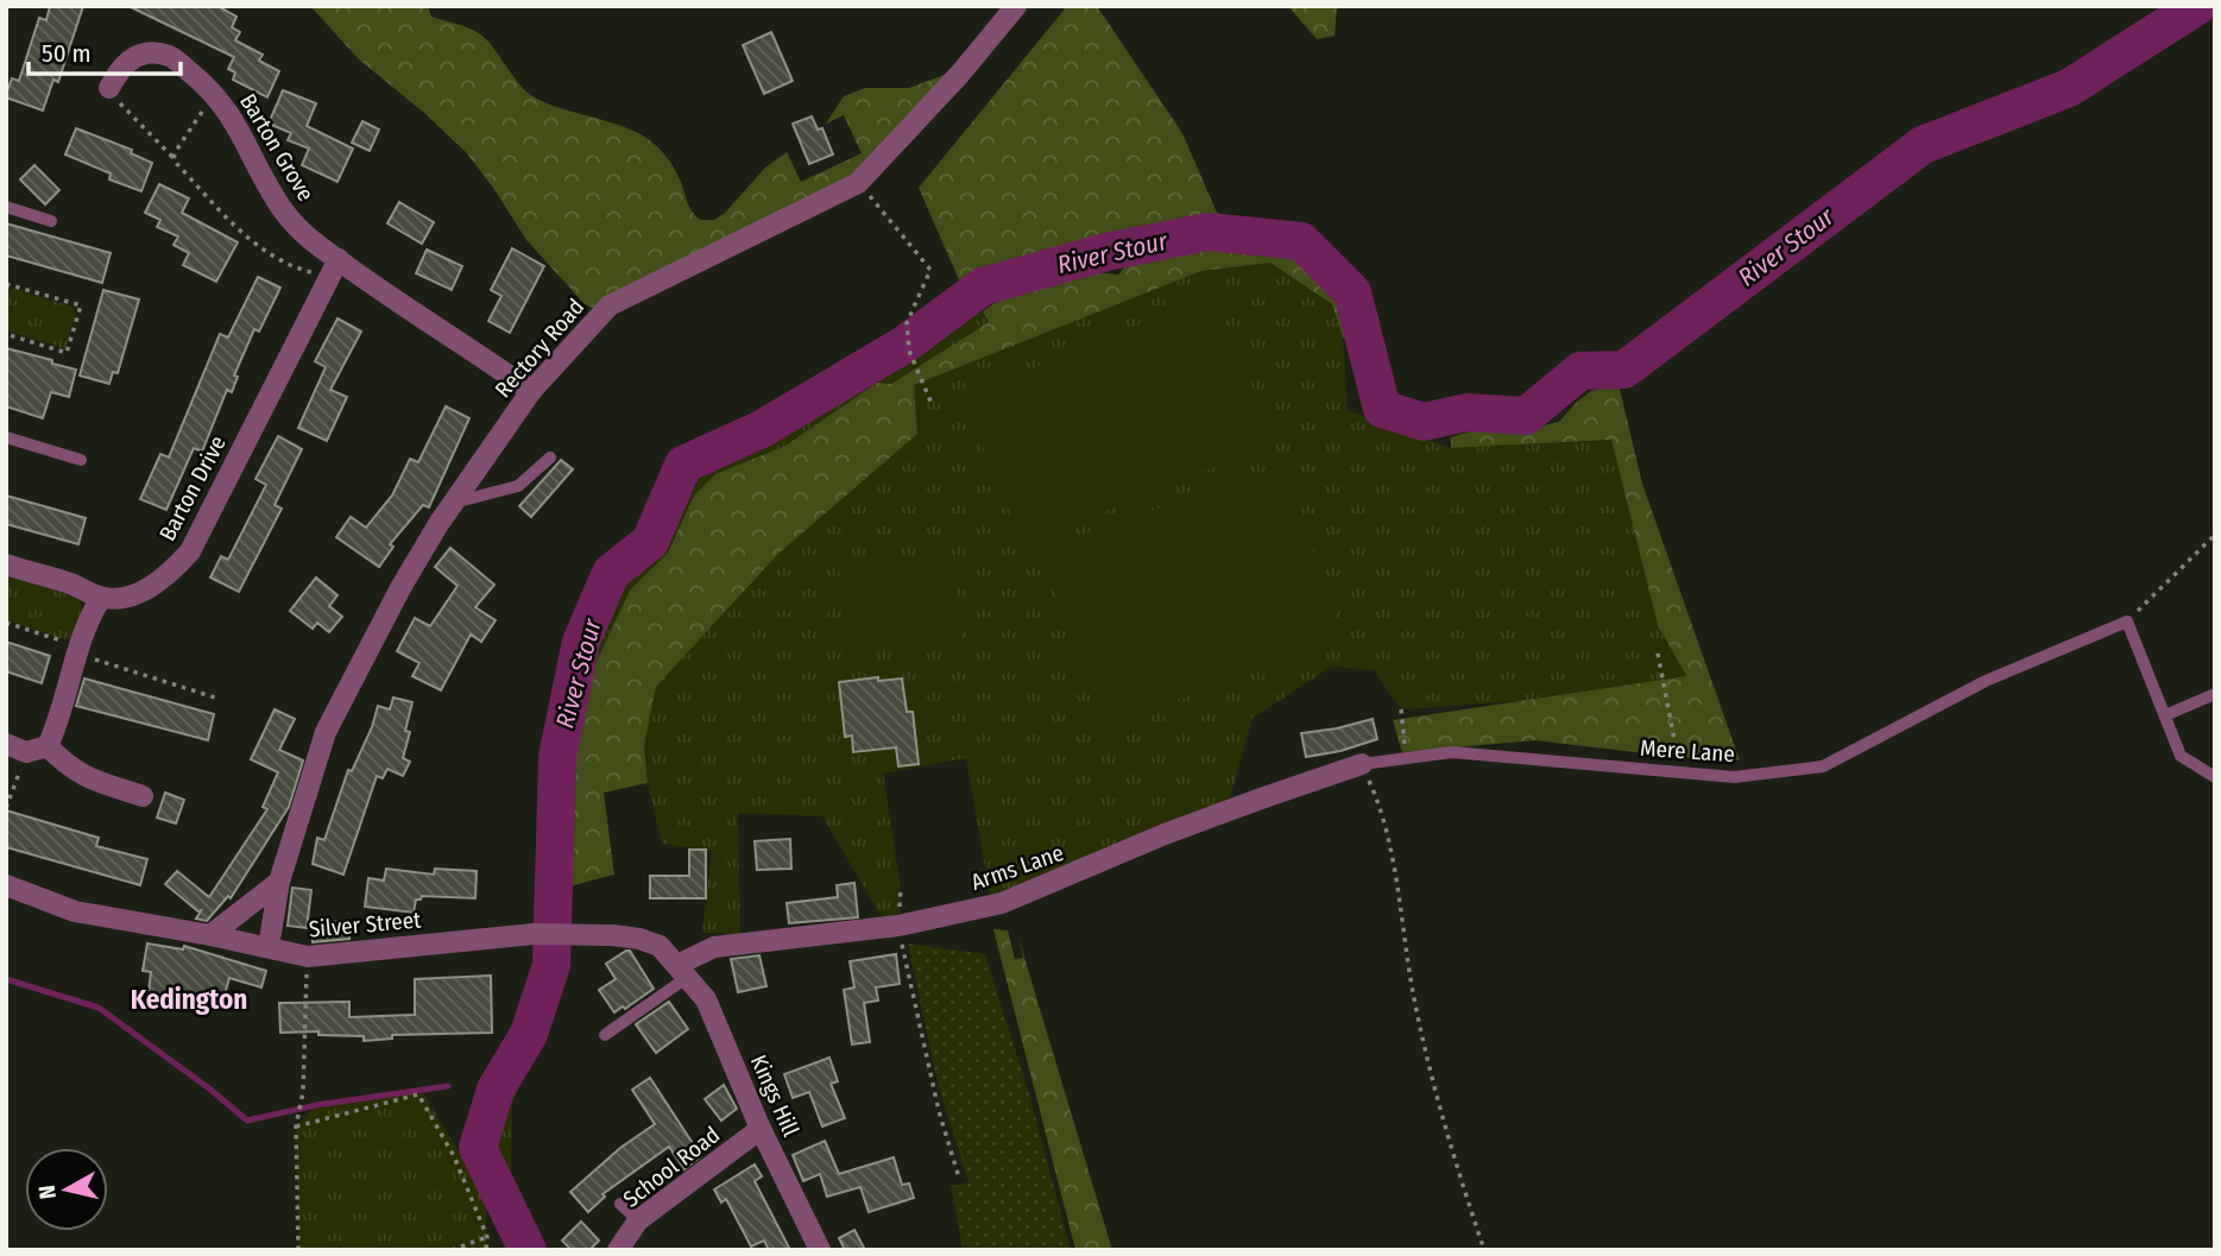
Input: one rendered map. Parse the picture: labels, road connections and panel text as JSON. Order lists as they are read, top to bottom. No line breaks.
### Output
{"streets":{"street":["Barton Grove","Rectory Road","Barton Drive","Arms Lane","Silver Street","Kings Hill","School Road"],"lane":["Mere Lane"]},"crossings":[["Barton Grove","Rectory Road"],["Barton Grove","Barton Drive"],["Rectory Road","Silver Street"],["Mere Lane","Arms Lane"],["Arms Lane","Silver Street"],["Arms Lane","Kings Hill"],["Silver Street","Kings Hill"],["Kings Hill","School Road"]],"districts":["Kedington"],"water":["River Stour"],"scale_bar":"50 m","north":"left"}
